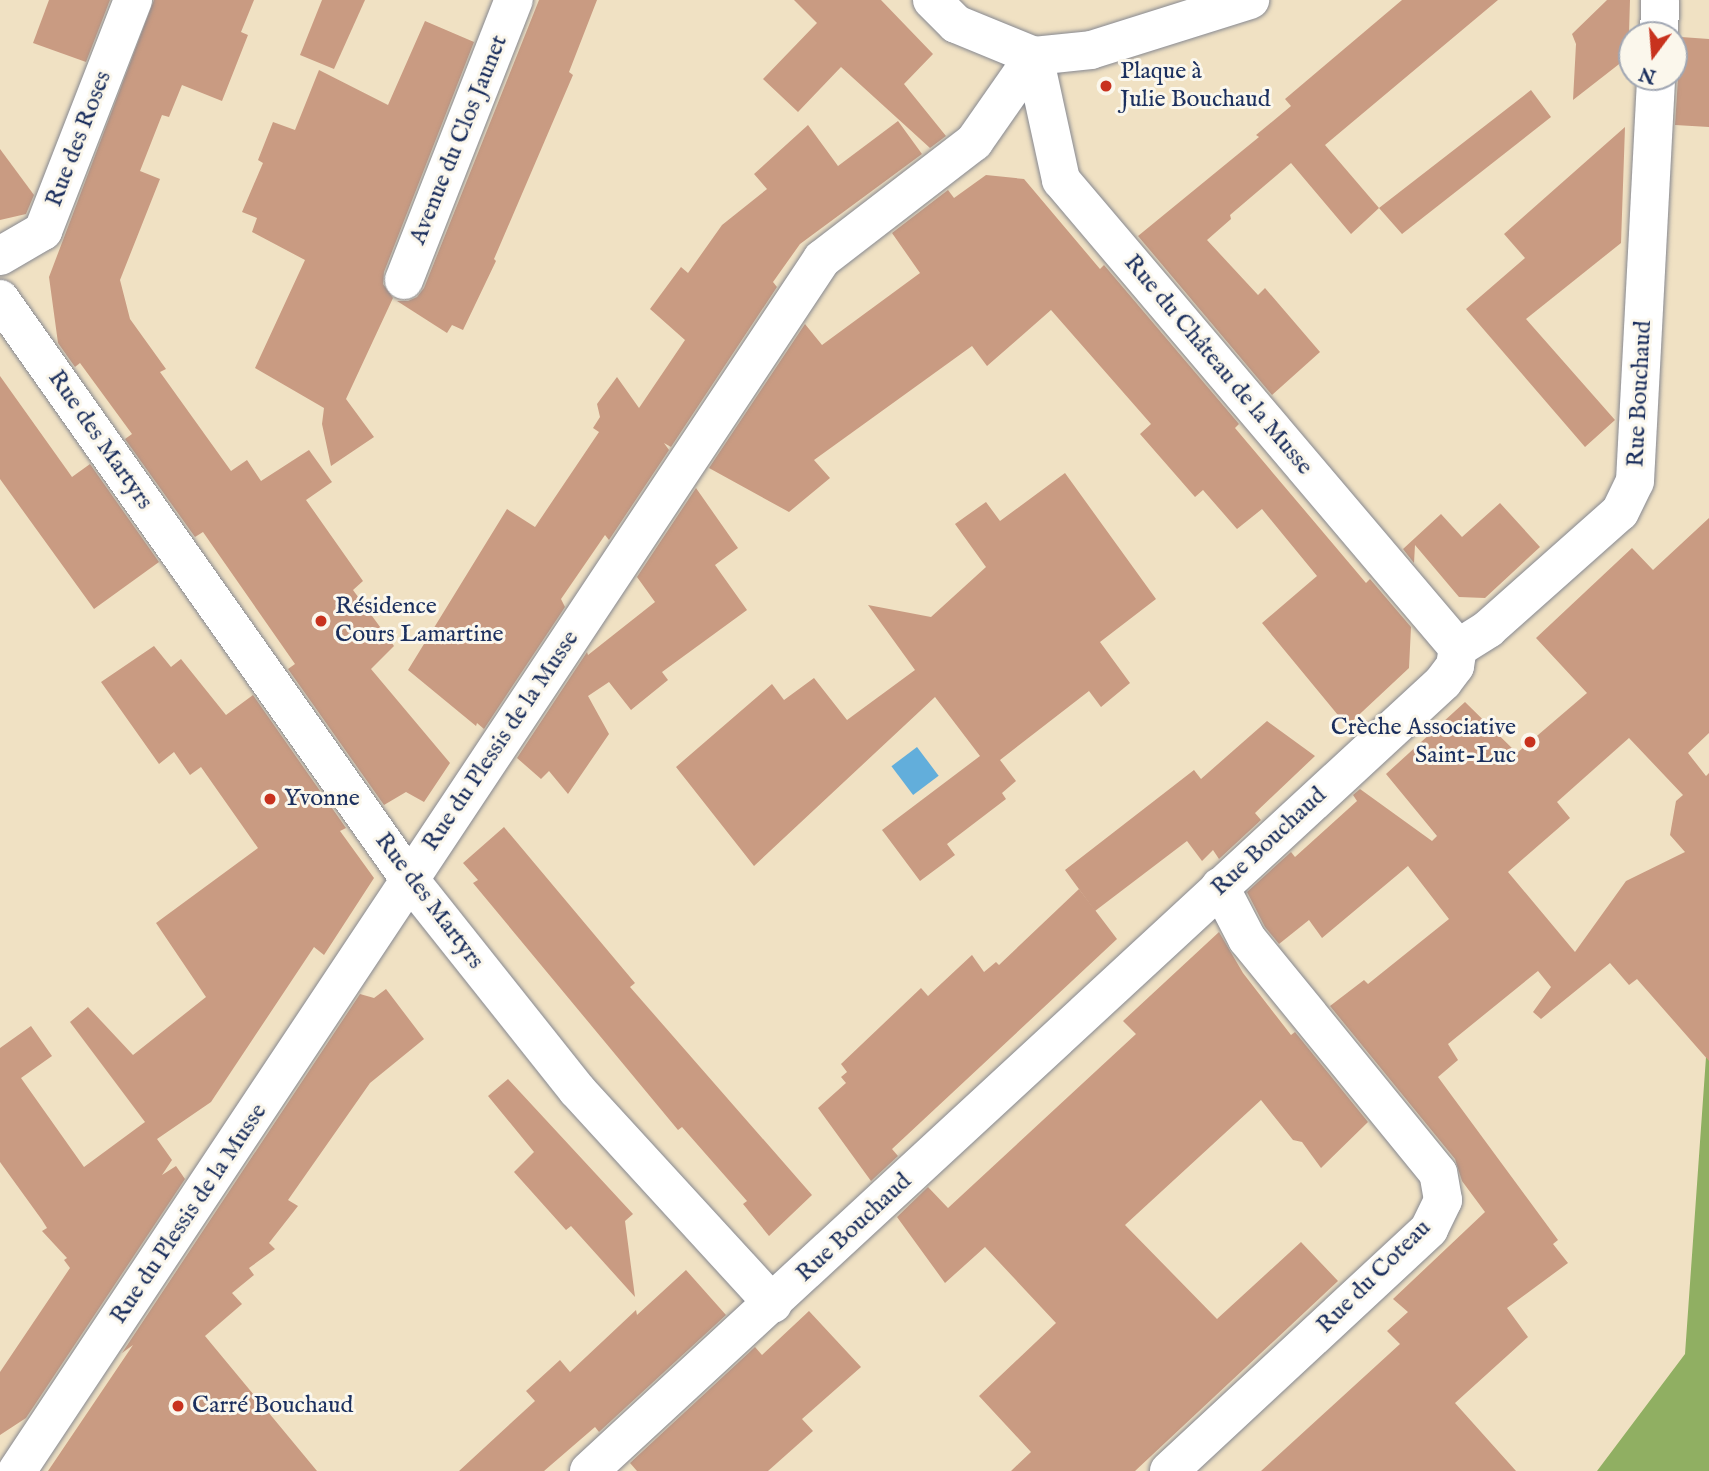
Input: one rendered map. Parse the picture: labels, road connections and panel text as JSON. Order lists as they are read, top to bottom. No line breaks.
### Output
{"streets":{"street":["Rue des Roses","Avenue du Clos Jaunet","Rue du Château de la Musse","Rue Bouchaud","Rue des Martyrs","Rue du Plessis de la Musse","Rue du Coteau"]},"crossings":[["Rue du Château de la Musse","Rue Bouchaud"],["Rue du Château de la Musse","Rue du Plessis de la Musse"],["Rue Bouchaud","Rue des Martyrs"],["Rue Bouchaud","Rue du Coteau"],["Rue des Martyrs","Rue du Plessis de la Musse"]],"places":["Plaque à Julie Bouchaud","Résidence Cours Lamartine","Crèche Associative Saint-Luc","Yvonne","Carré Bouchaud"],"north":"bottom"}
